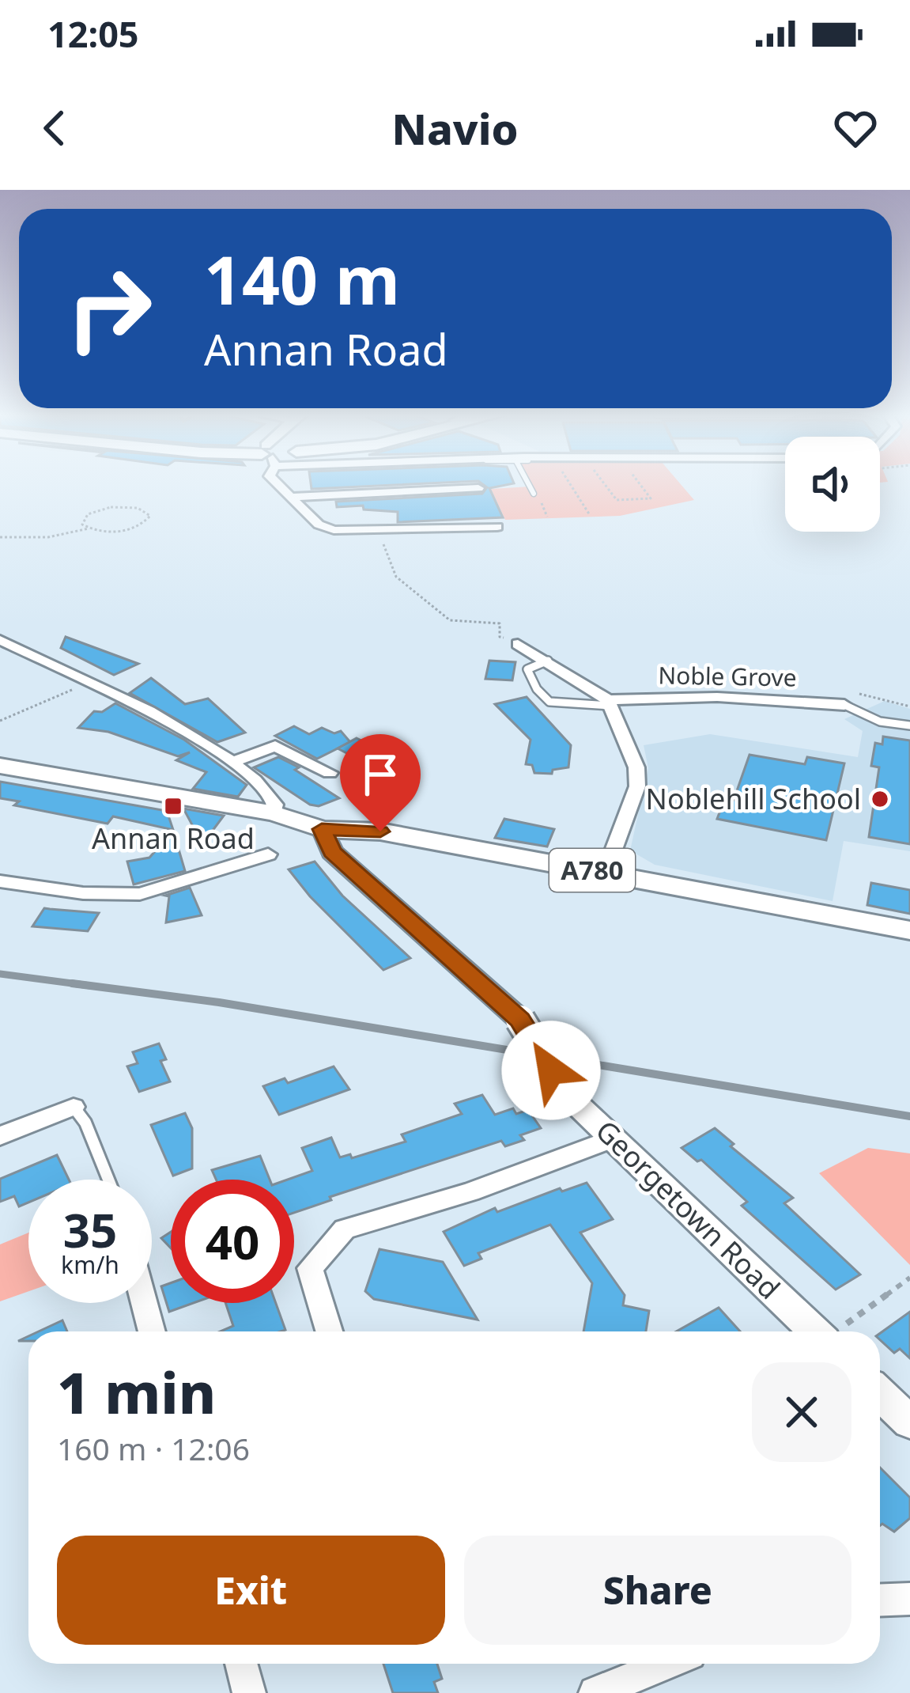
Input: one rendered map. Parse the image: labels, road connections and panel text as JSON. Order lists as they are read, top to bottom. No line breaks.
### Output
{"streets":{"main road":["A780"],"street":["Noble Grove","Georgetown Road"]},"crossings":[["A780","Georgetown Road"]],"places":{"other":["Noblehill School"],"transit":["Annan Road"]},"page":{"status":"12:05","header":"Navio","turn":["140 m","Annan Road"],"speed":"35 km/h","limit":"40","heading":["1 min","160 m · 12:06"],"buttons":["Exit","Share"]}}
